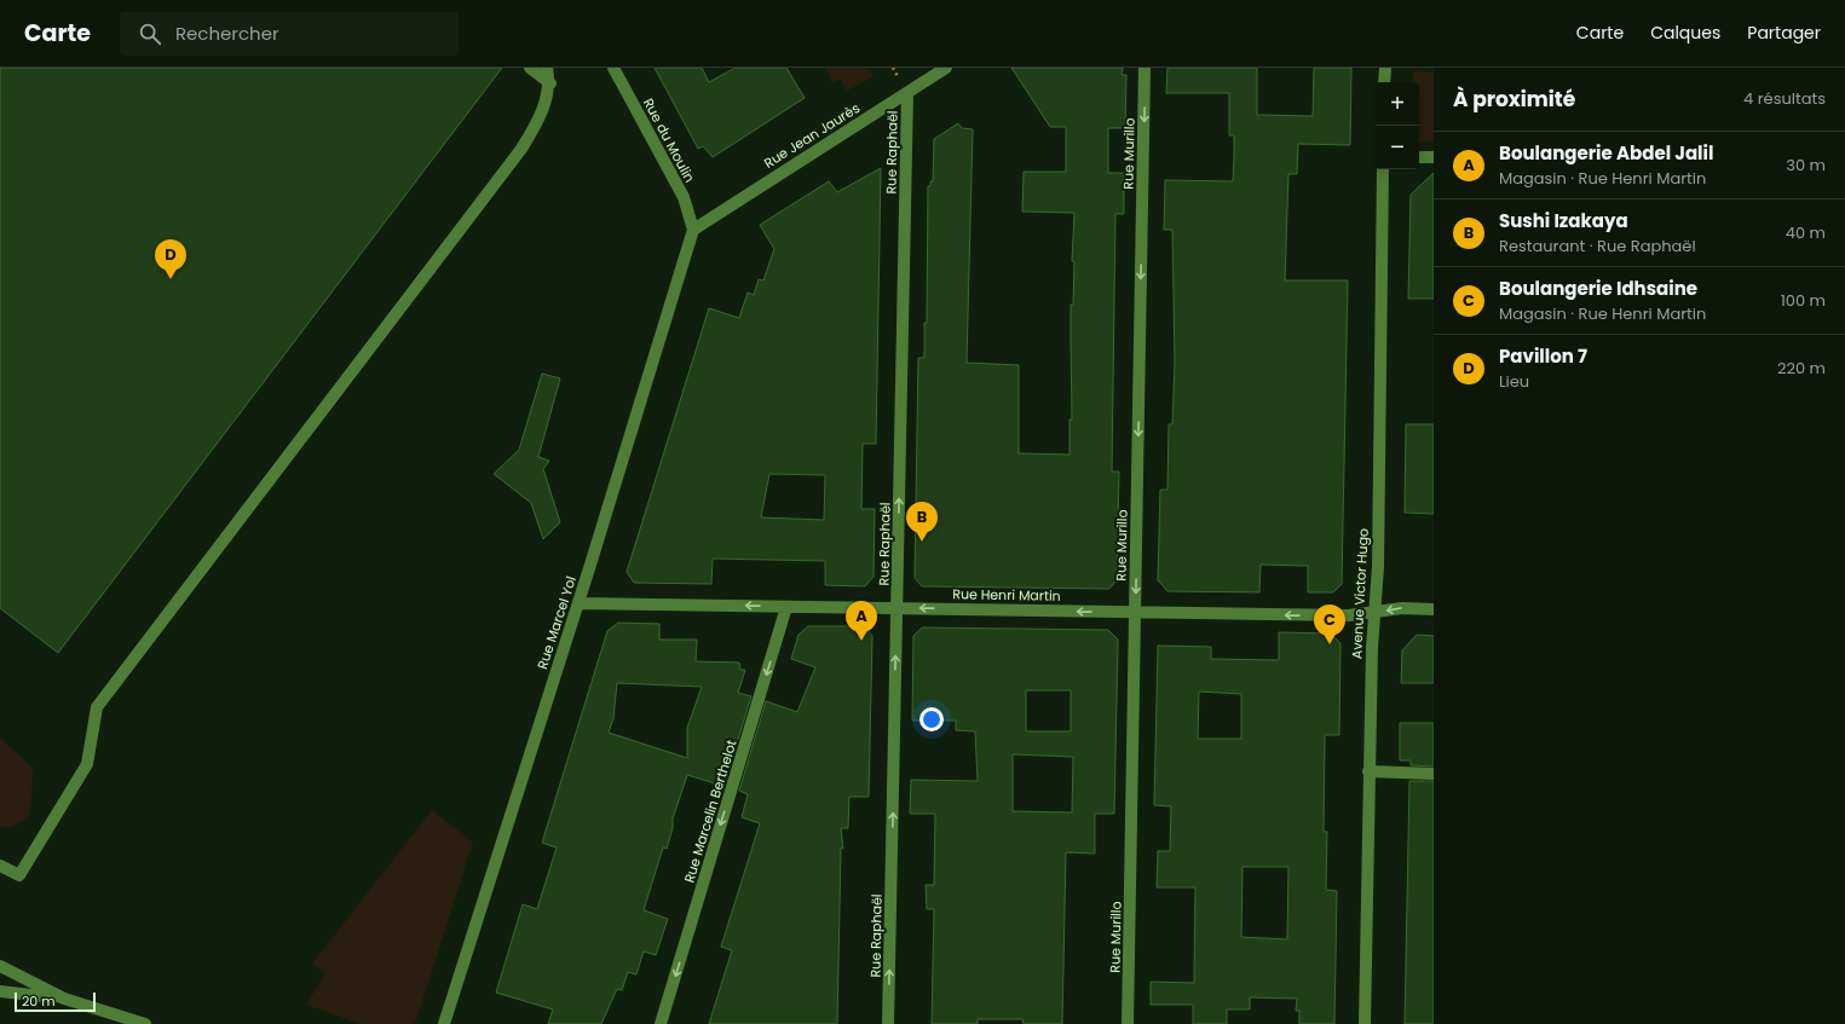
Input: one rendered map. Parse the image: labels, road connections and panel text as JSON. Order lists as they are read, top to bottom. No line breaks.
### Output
{"streets":{"street":["Rue Jean Jaurès","Rue du Moulin","Rue Raphaël","Rue Murillo","Avenue Victor Hugo","Rue Henri Martin","Rue Marcel Yol","Rue Marcelin Berthelot"]},"crossings":[["Rue Jean Jaurès","Rue du Moulin"],["Rue Jean Jaurès","Rue Raphaël"],["Rue Jean Jaurès","Rue Marcel Yol"],["Rue du Moulin","Rue Marcel Yol"],["Rue Raphaël","Rue Henri Martin"],["Rue Murillo","Rue Henri Martin"],["Avenue Victor Hugo","Rue Henri Martin"],["Rue Henri Martin","Rue Marcel Yol"],["Rue Henri Martin","Rue Marcelin Berthelot"]],"one_way":["Rue Raphaël","Rue Murillo","Rue Henri Martin","Rue Marcelin Berthelot"],"scale_bar":"20 m","page":{"header":"Carte","search":"Rechercher","nav":["Carte","Calques","Partager"],"heading":["À proximité","4 résultats"],"map_buttons":["+","−"],"list":[{"mark":"A","name":"Boulangerie Abdel Jalil","note":"Magasin · Rue Henri Martin","value":"30 m"},{"mark":"B","name":"Sushi Izakaya","note":"Restaurant · Rue Raphaël","value":"40 m"},{"mark":"C","name":"Boulangerie Idhsaine","note":"Magasin · Rue Henri Martin","value":"100 m"},{"mark":"D","name":"Pavillon 7","note":"Lieu","value":"220 m"}],"pins":["D","B","A","C"],"scale":"20 m"}}
